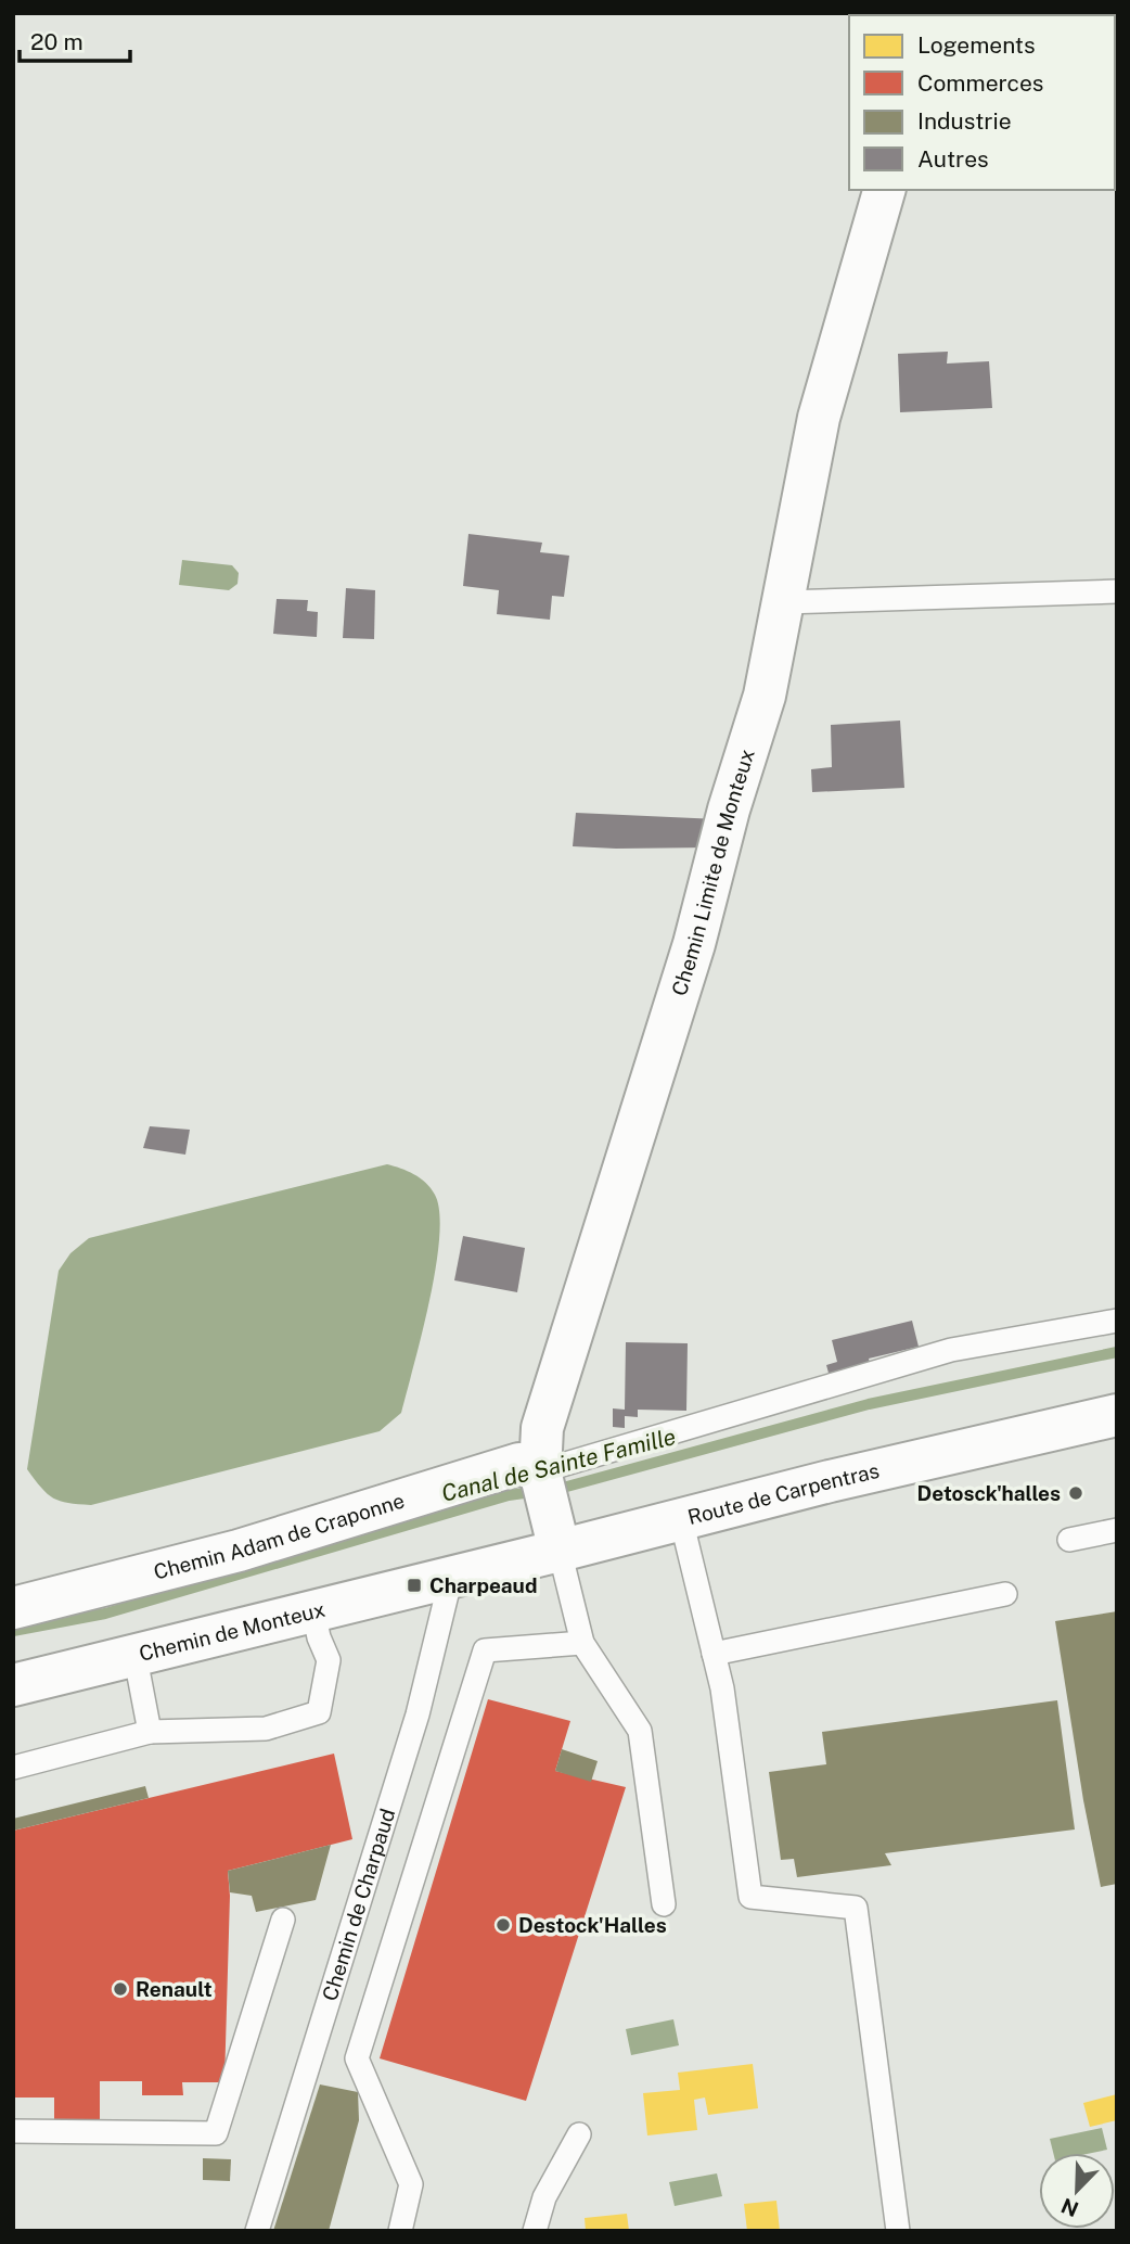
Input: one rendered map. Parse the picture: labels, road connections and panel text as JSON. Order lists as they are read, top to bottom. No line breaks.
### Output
{"streets":{"street":["Chemin Limite de Monteux","Route de Carpentras","Chemin Adam de Craponne","Chemin de Monteux"],"lane":["Chemin de Charpaud"]},"crossings":[["Chemin Limite de Monteux","Route de Carpentras"],["Chemin Limite de Monteux","Chemin Adam de Craponne"],["Route de Carpentras","Chemin de Monteux"],["Route de Carpentras","Chemin de Charpaud"],["Chemin de Monteux","Chemin de Charpaud"]],"water":["Canal de Sainte Famille"],"places":{"other":["Detosck'halles","Destock'Halles","Renault"],"transit":["Charpeaud"]},"legend":["Logements","Commerces","Industrie","Autres"],"scale_bar":"20 m","north":"bottom left"}
